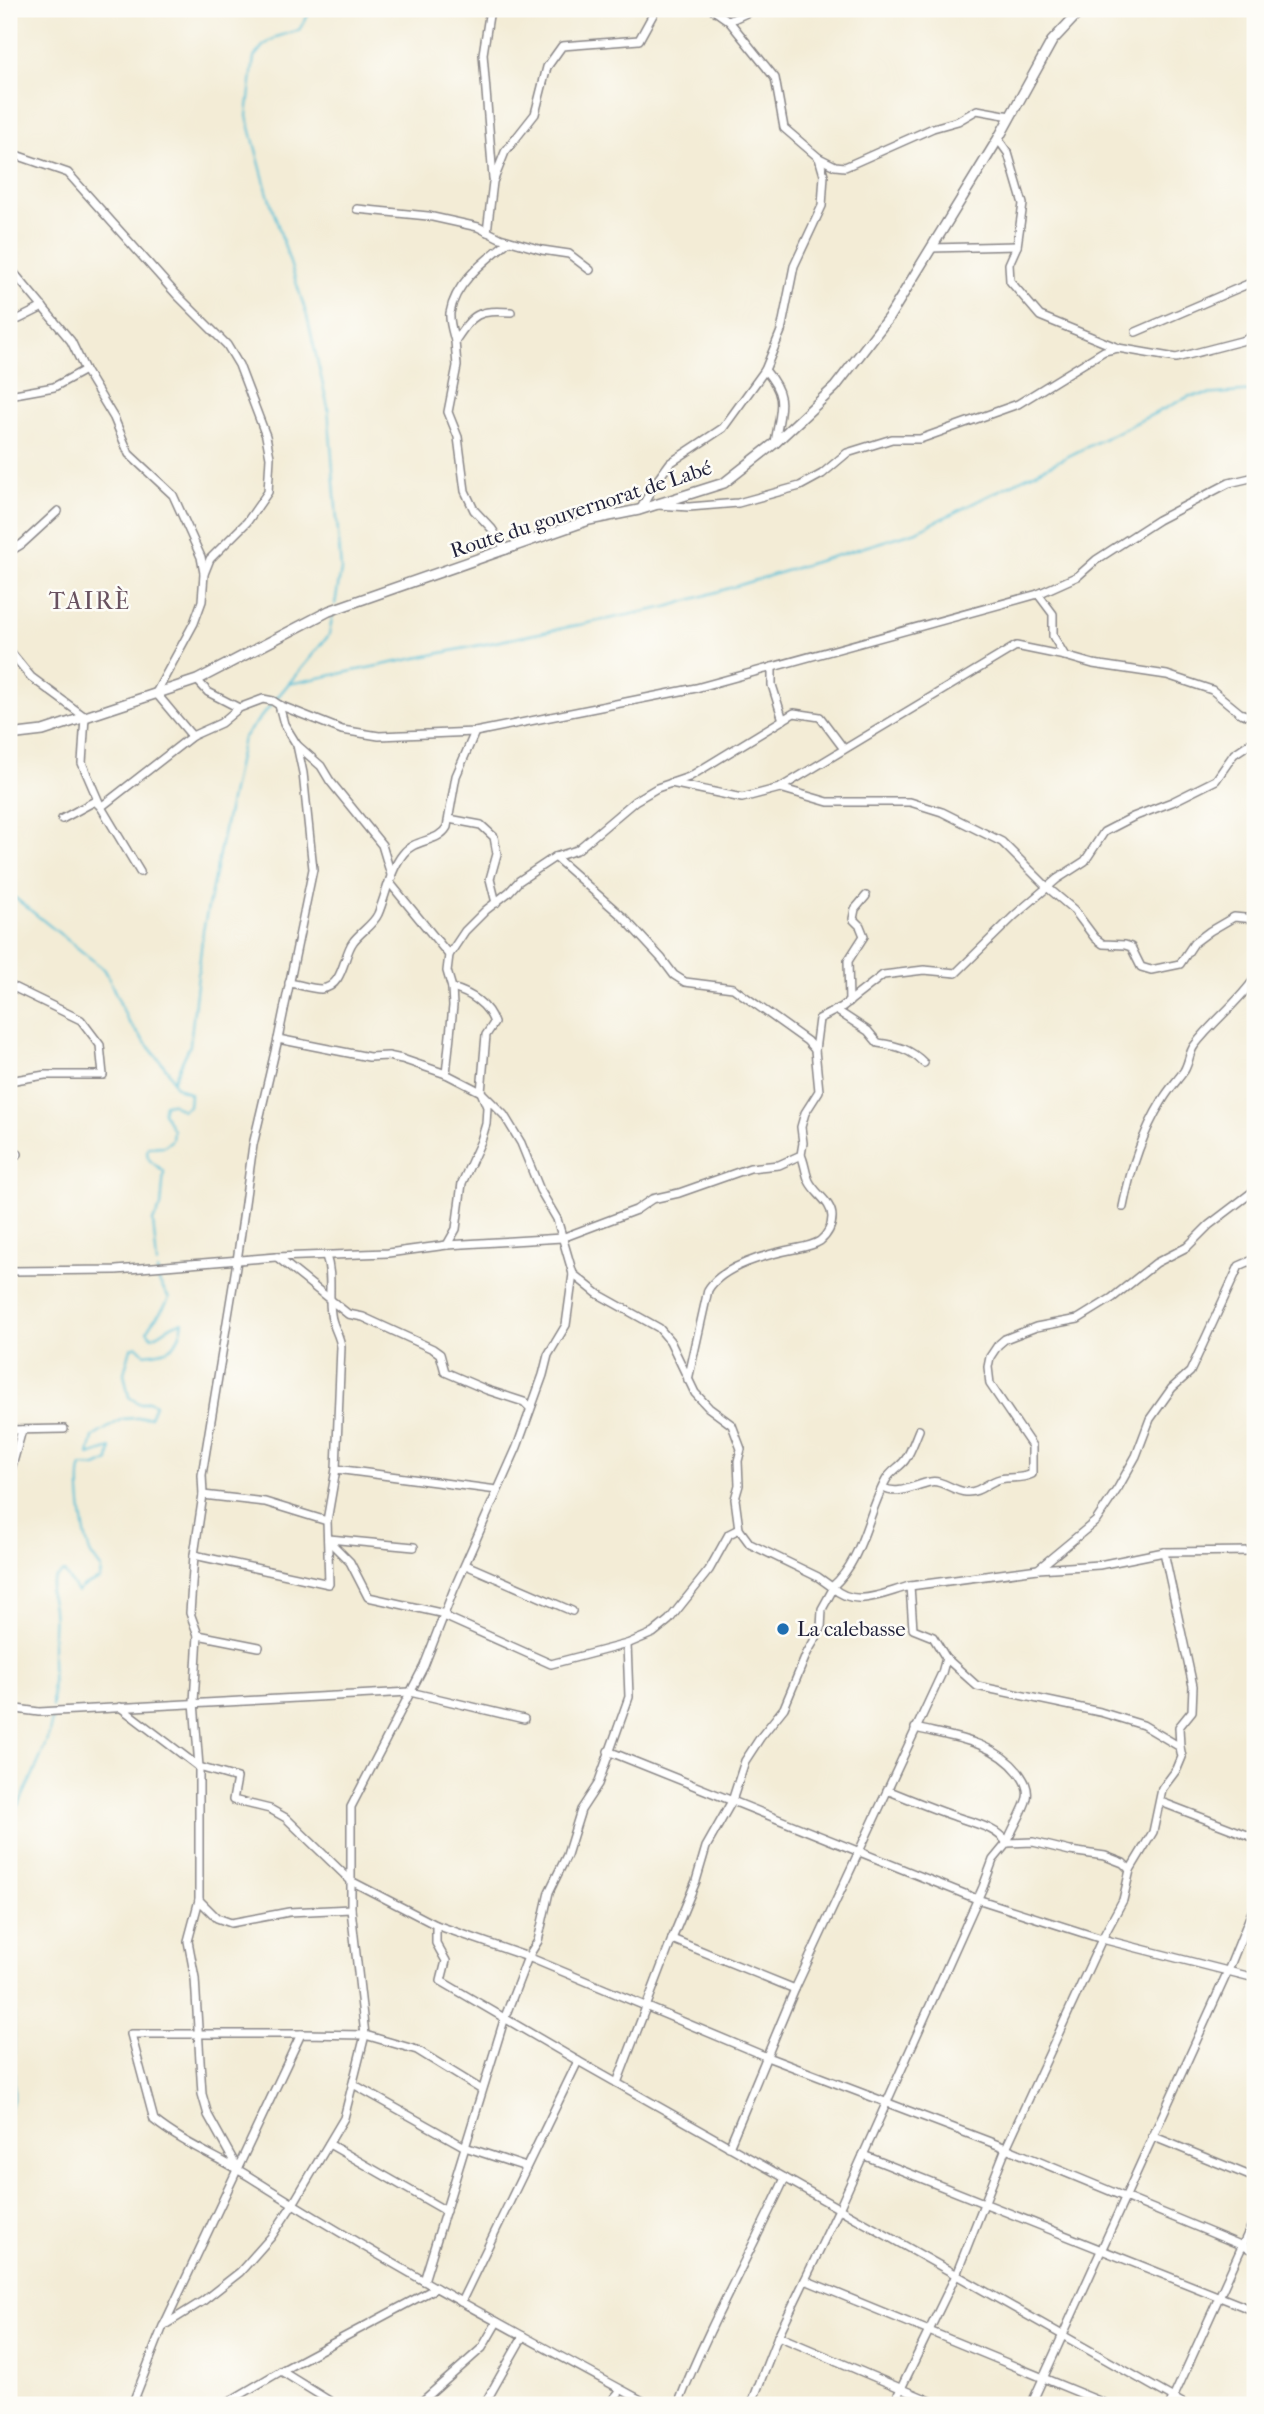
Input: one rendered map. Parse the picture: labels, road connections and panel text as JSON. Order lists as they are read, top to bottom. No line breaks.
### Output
{"streets":{"street":["Route du gouvernorat de Labé"]},"districts":["TAIRÈ"],"places":["La calebasse"]}
